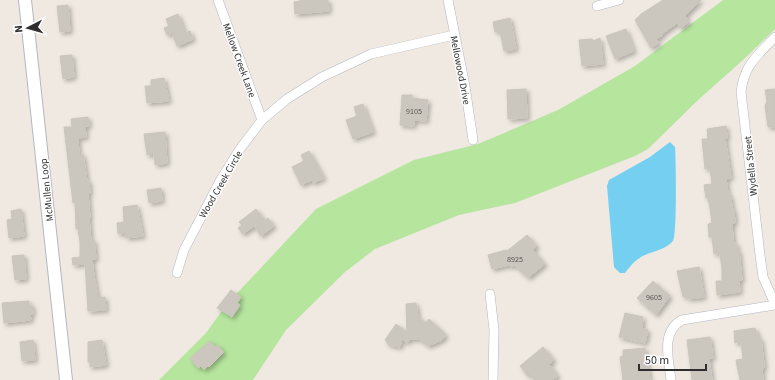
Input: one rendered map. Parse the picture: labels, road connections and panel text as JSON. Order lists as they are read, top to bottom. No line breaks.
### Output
{"streets":{"street":["Mellow Creek Lane","Mellowood Drive","Wydella Street","Wood Creek Circle","McMullen Loop"]},"crossings":[["Mellow Creek Lane","Wood Creek Circle"],["Mellowood Drive","Wood Creek Circle"]],"house_numbers":["9105","8925","9605"],"scale_bar":"50 m","north":"left"}
